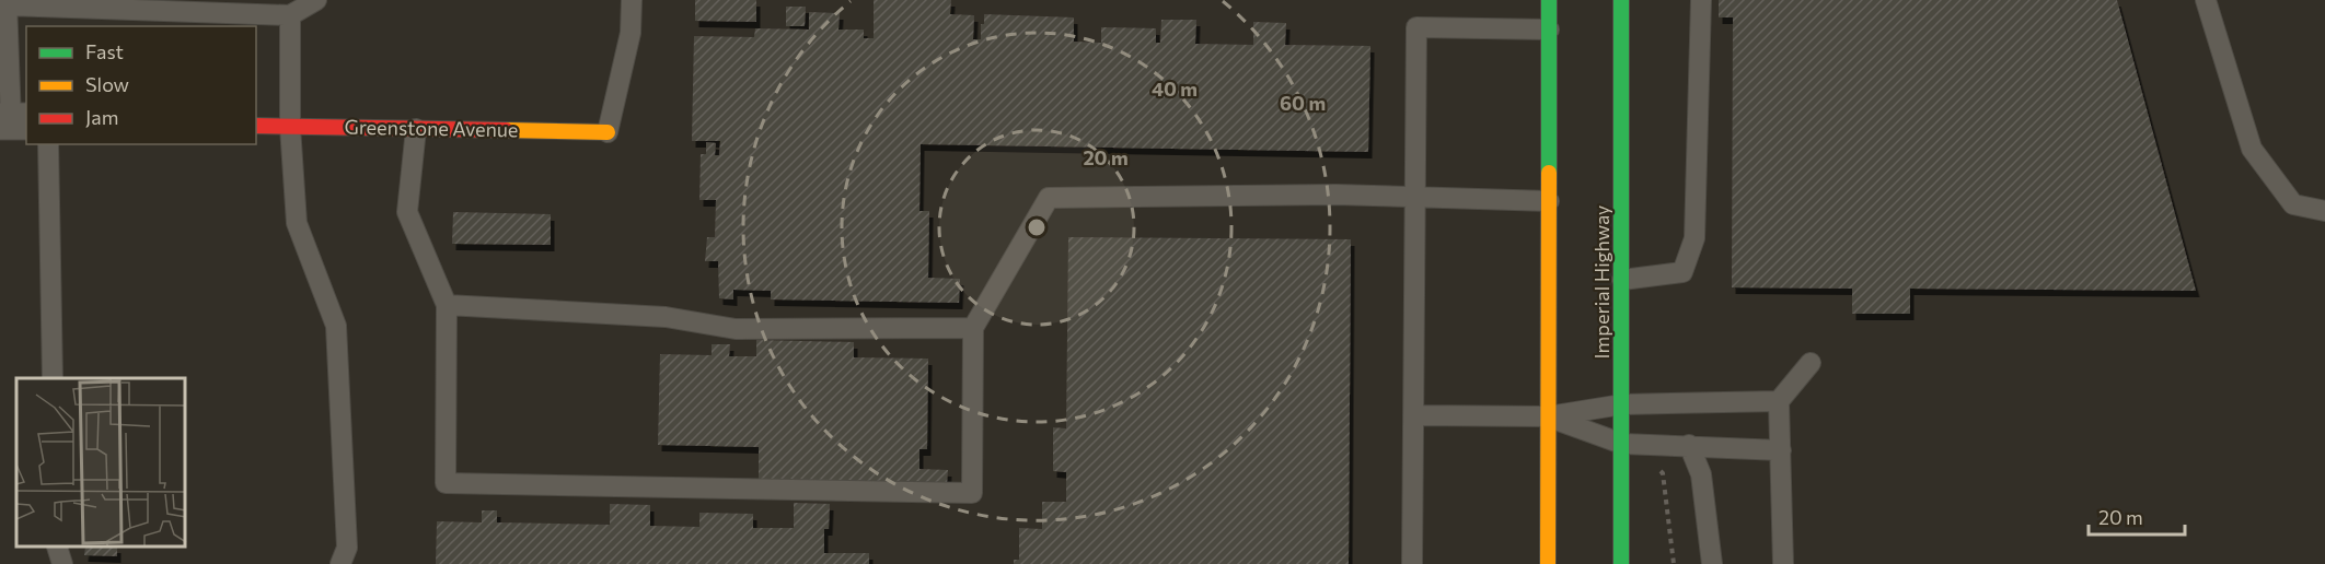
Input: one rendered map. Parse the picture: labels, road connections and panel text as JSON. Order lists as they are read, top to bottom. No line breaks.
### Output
{"streets":{"main road":["Greenstone Avenue","Imperial Highway"]},"legend":["Fast","Slow","Jam"],"scale_bar":"20 m","rings":["40 m","60 m","20 m"]}
